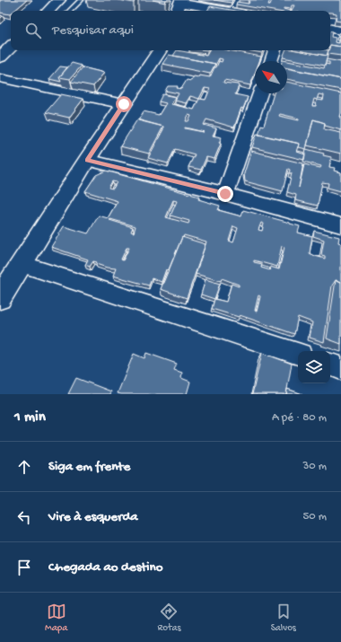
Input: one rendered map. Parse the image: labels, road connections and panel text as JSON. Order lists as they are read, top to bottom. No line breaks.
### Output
{"north":"top left","page":{"search":"Pesquisar aqui","heading":["1 min","A pé · 80 m"],"list":[["Siga em frente","30 m"],["Vire à esquerda","50 m"],"Chegada ao destino"],"nav":["Mapa","Rotas","Salvos"]}}
